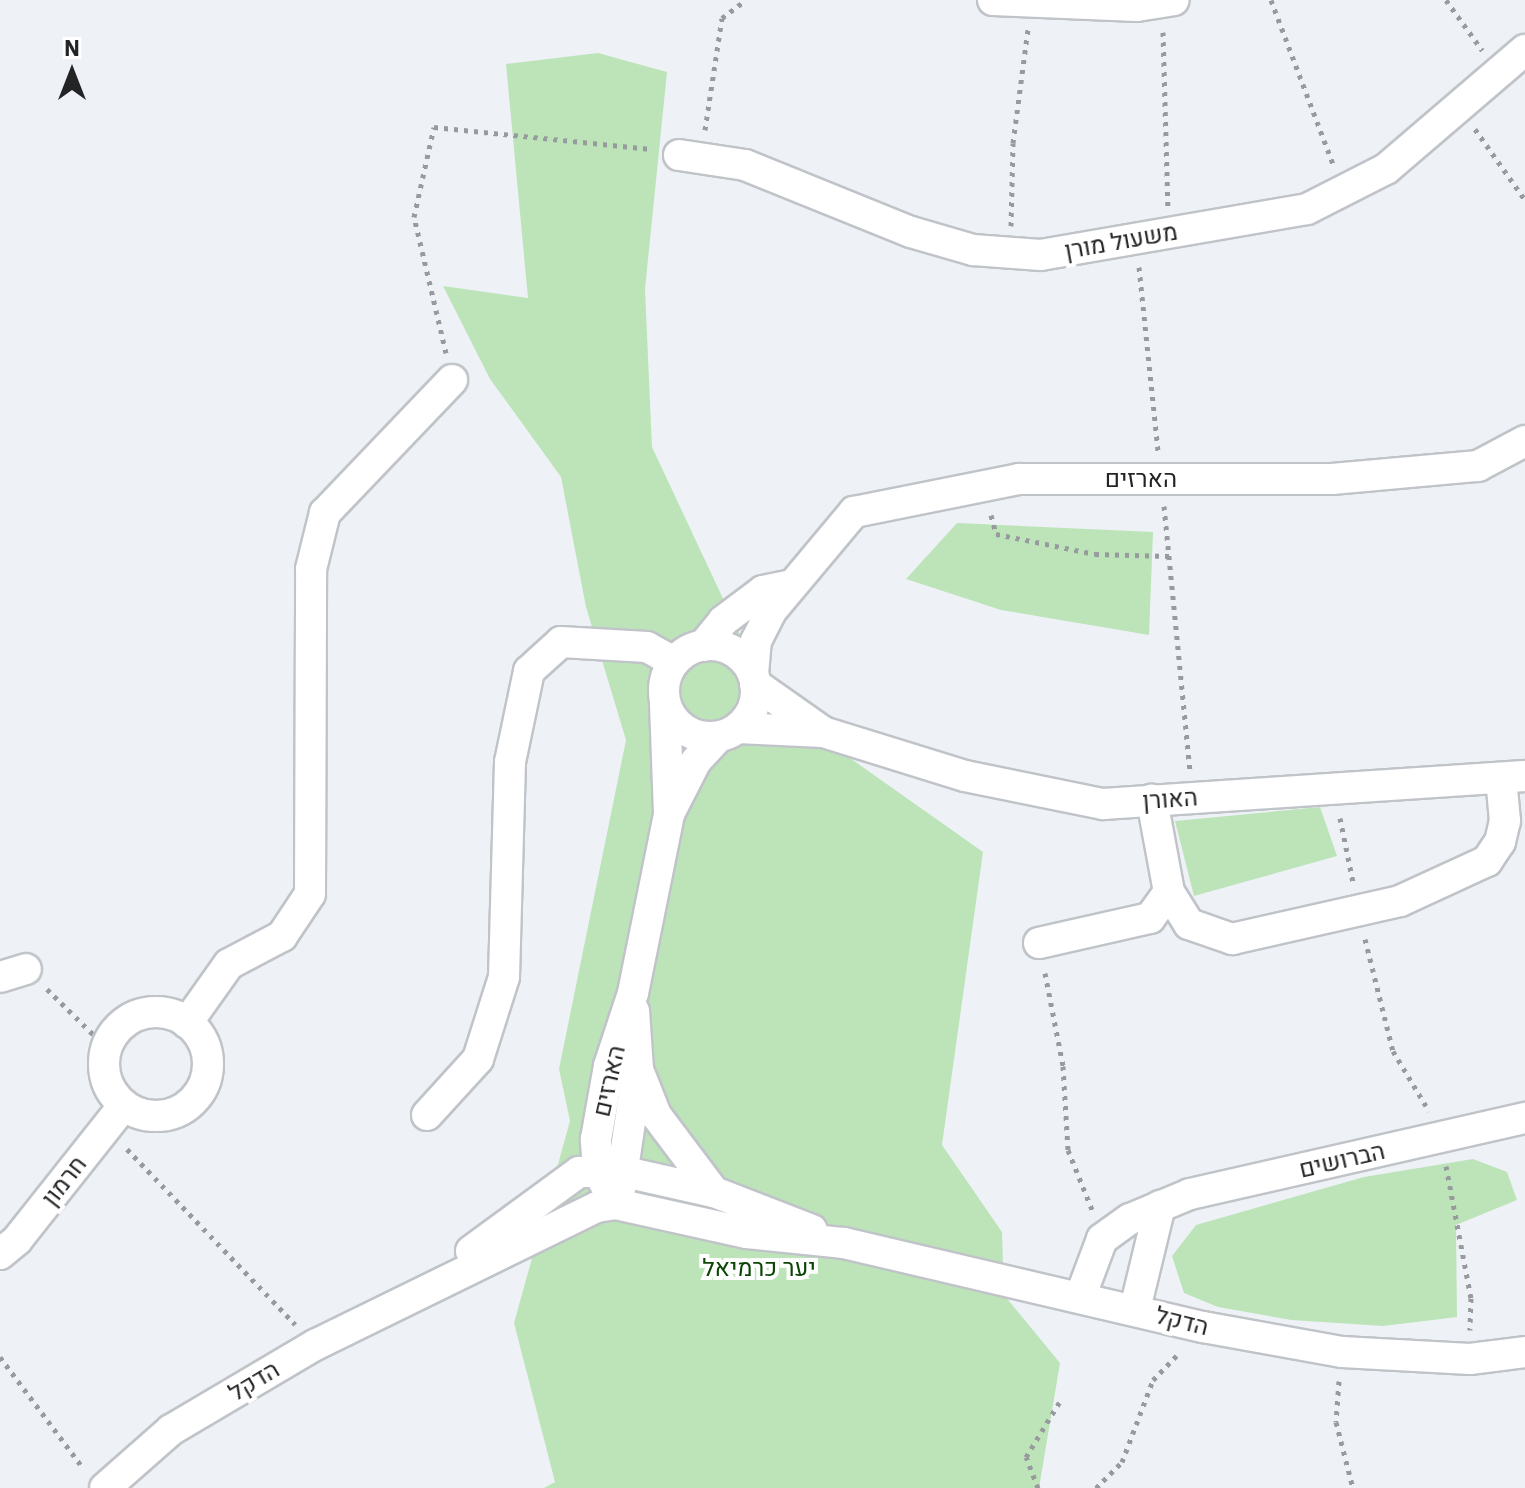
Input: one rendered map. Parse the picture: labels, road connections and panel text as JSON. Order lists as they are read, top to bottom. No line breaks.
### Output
{"streets":{"street":["משעול מורן","הארזים","האורן","הברושים","חרמון","הדקל"]},"crossings":[["הארזים","האורן"],["הארזים","הדקל"],["הברושים","הדקל"]],"parks":["יער כרמיאל"],"north":"top"}
